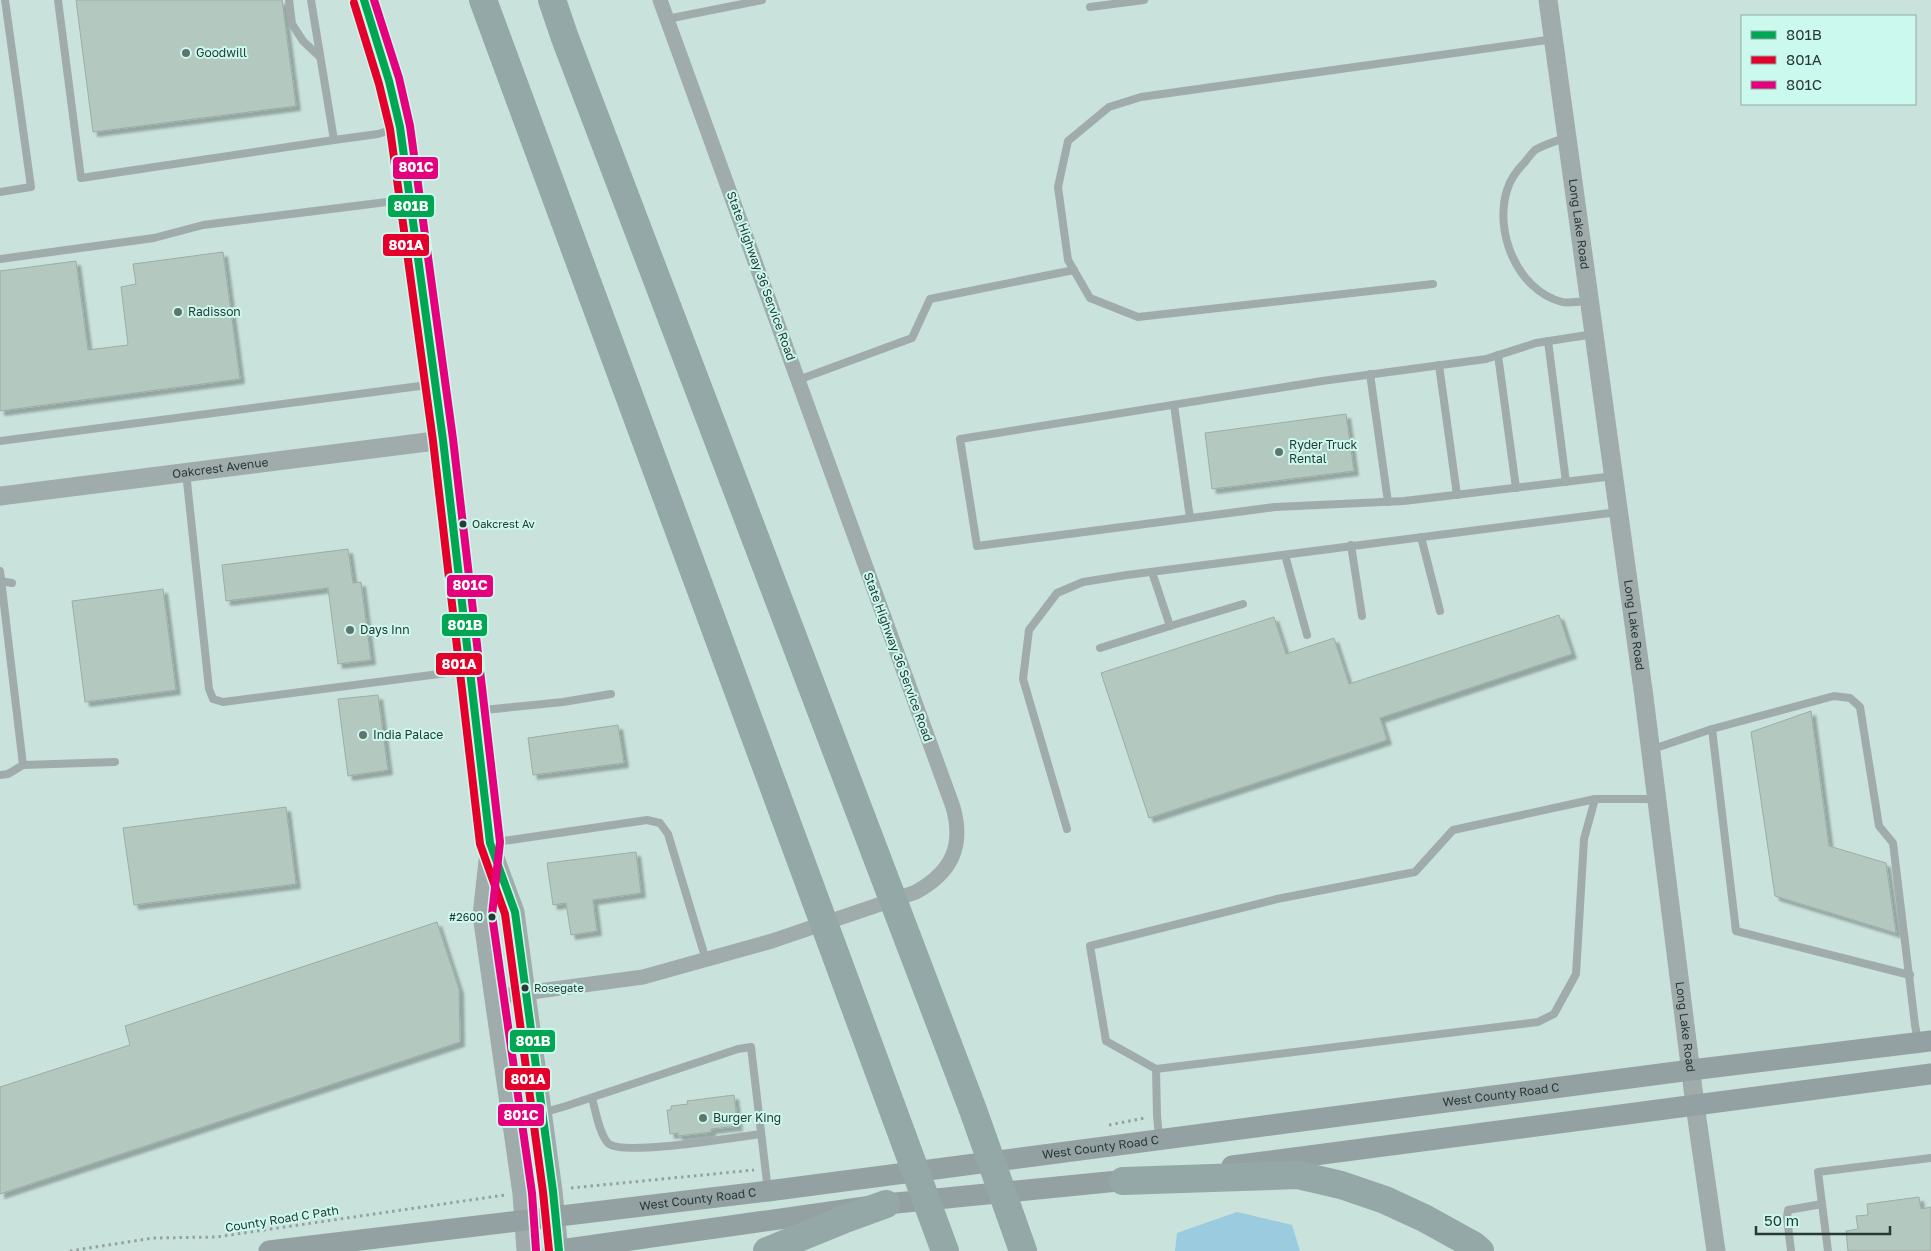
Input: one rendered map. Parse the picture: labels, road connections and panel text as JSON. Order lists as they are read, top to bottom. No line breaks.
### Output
{"streets":{"main road":["West County Road C"],"street":["Long Lake Road","State Highway 36 Service Road","Oakcrest Avenue"],"path":["County Road C Path"]},"crossings":[["Long Lake Road","West County Road C"]],"places":["Goodwill","Radisson","Ryder Truck Rental","Oakcrest Av","Days Inn","India Palace","#2600","Rosegate","Burger King"],"lines":["transit line 801B","transit line 801C","transit line 801A"],"legend":["801B","801A","801C"],"scale_bar":"50 m"}
